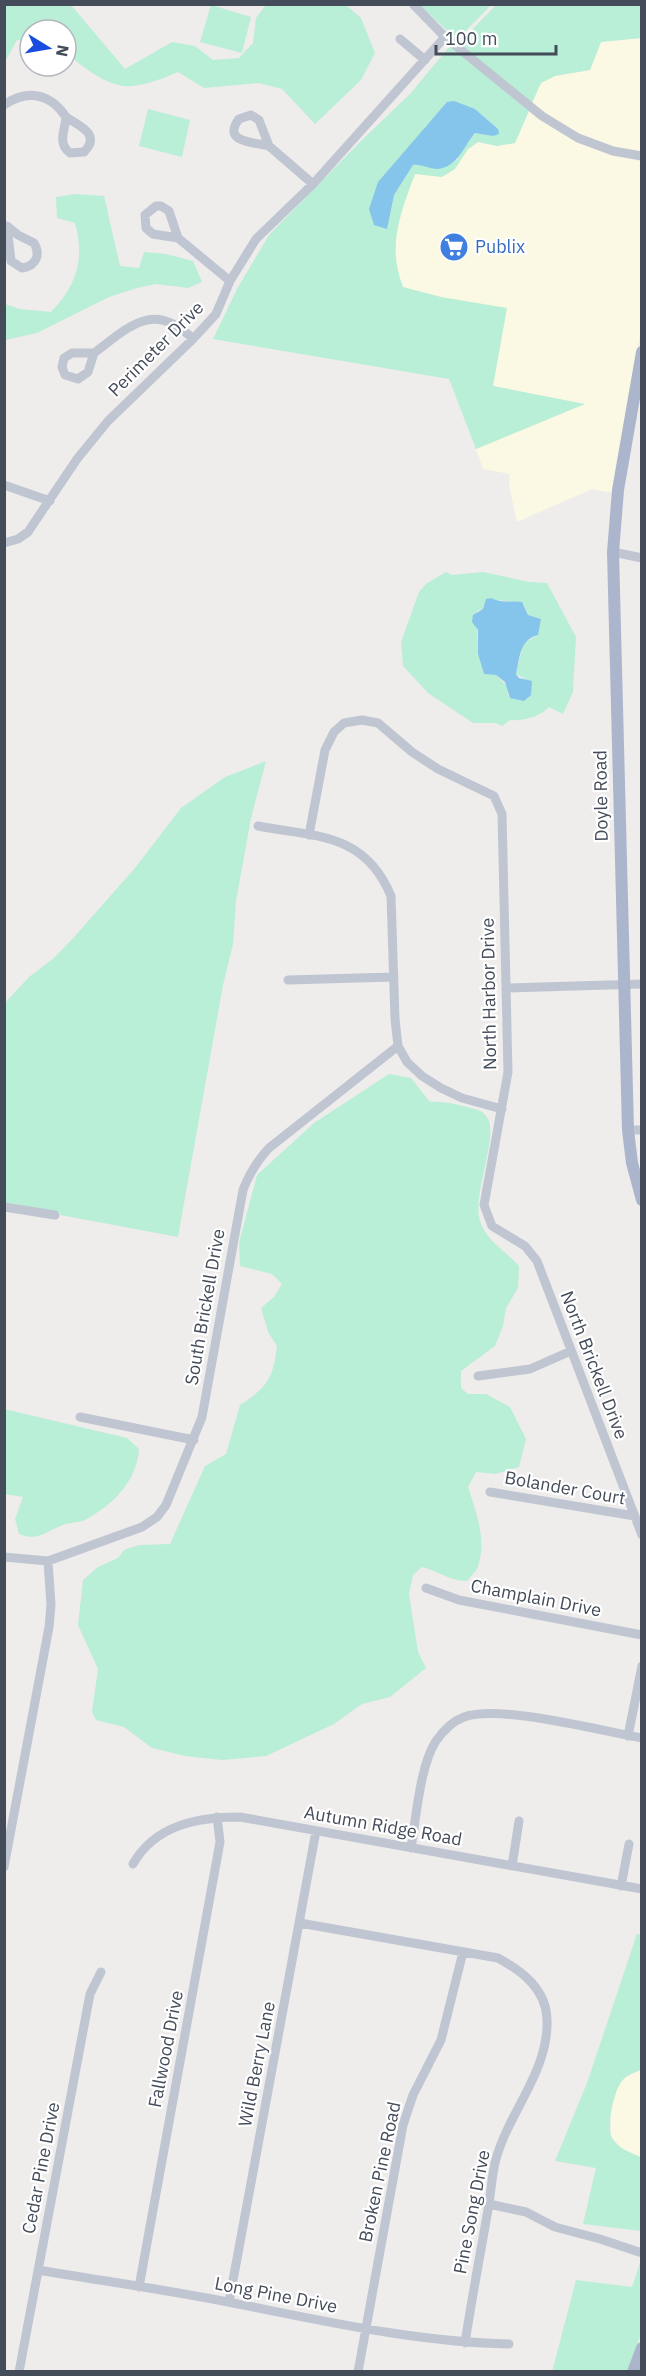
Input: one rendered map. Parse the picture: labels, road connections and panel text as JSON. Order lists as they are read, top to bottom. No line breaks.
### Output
{"streets":{"main road":["Doyle Road"],"street":["Perimeter Drive","North Harbor Drive","South Brickell Drive","North Brickell Drive","Bolander Court","Champlain Drive","Autumn Ridge Road","Fallwood Drive","Wild Berry Lane","Cedar Pine Drive","Broken Pine Road","Pine Song Drive","Long Pine Drive"]},"crossings":[["North Harbor Drive","North Brickell Drive"],["North Brickell Drive","Bolander Court"],["Autumn Ridge Road","Fallwood Drive"],["Autumn Ridge Road","Wild Berry Lane"],["Fallwood Drive","Long Pine Drive"],["Wild Berry Lane","Pine Song Drive"],["Wild Berry Lane","Long Pine Drive"],["Cedar Pine Drive","Long Pine Drive"],["Broken Pine Road","Pine Song Drive"],["Broken Pine Road","Long Pine Drive"],["Pine Song Drive","Long Pine Drive"]],"places":{"supermarket":["Publix"]},"scale_bar":"100 m","north":"right"}
